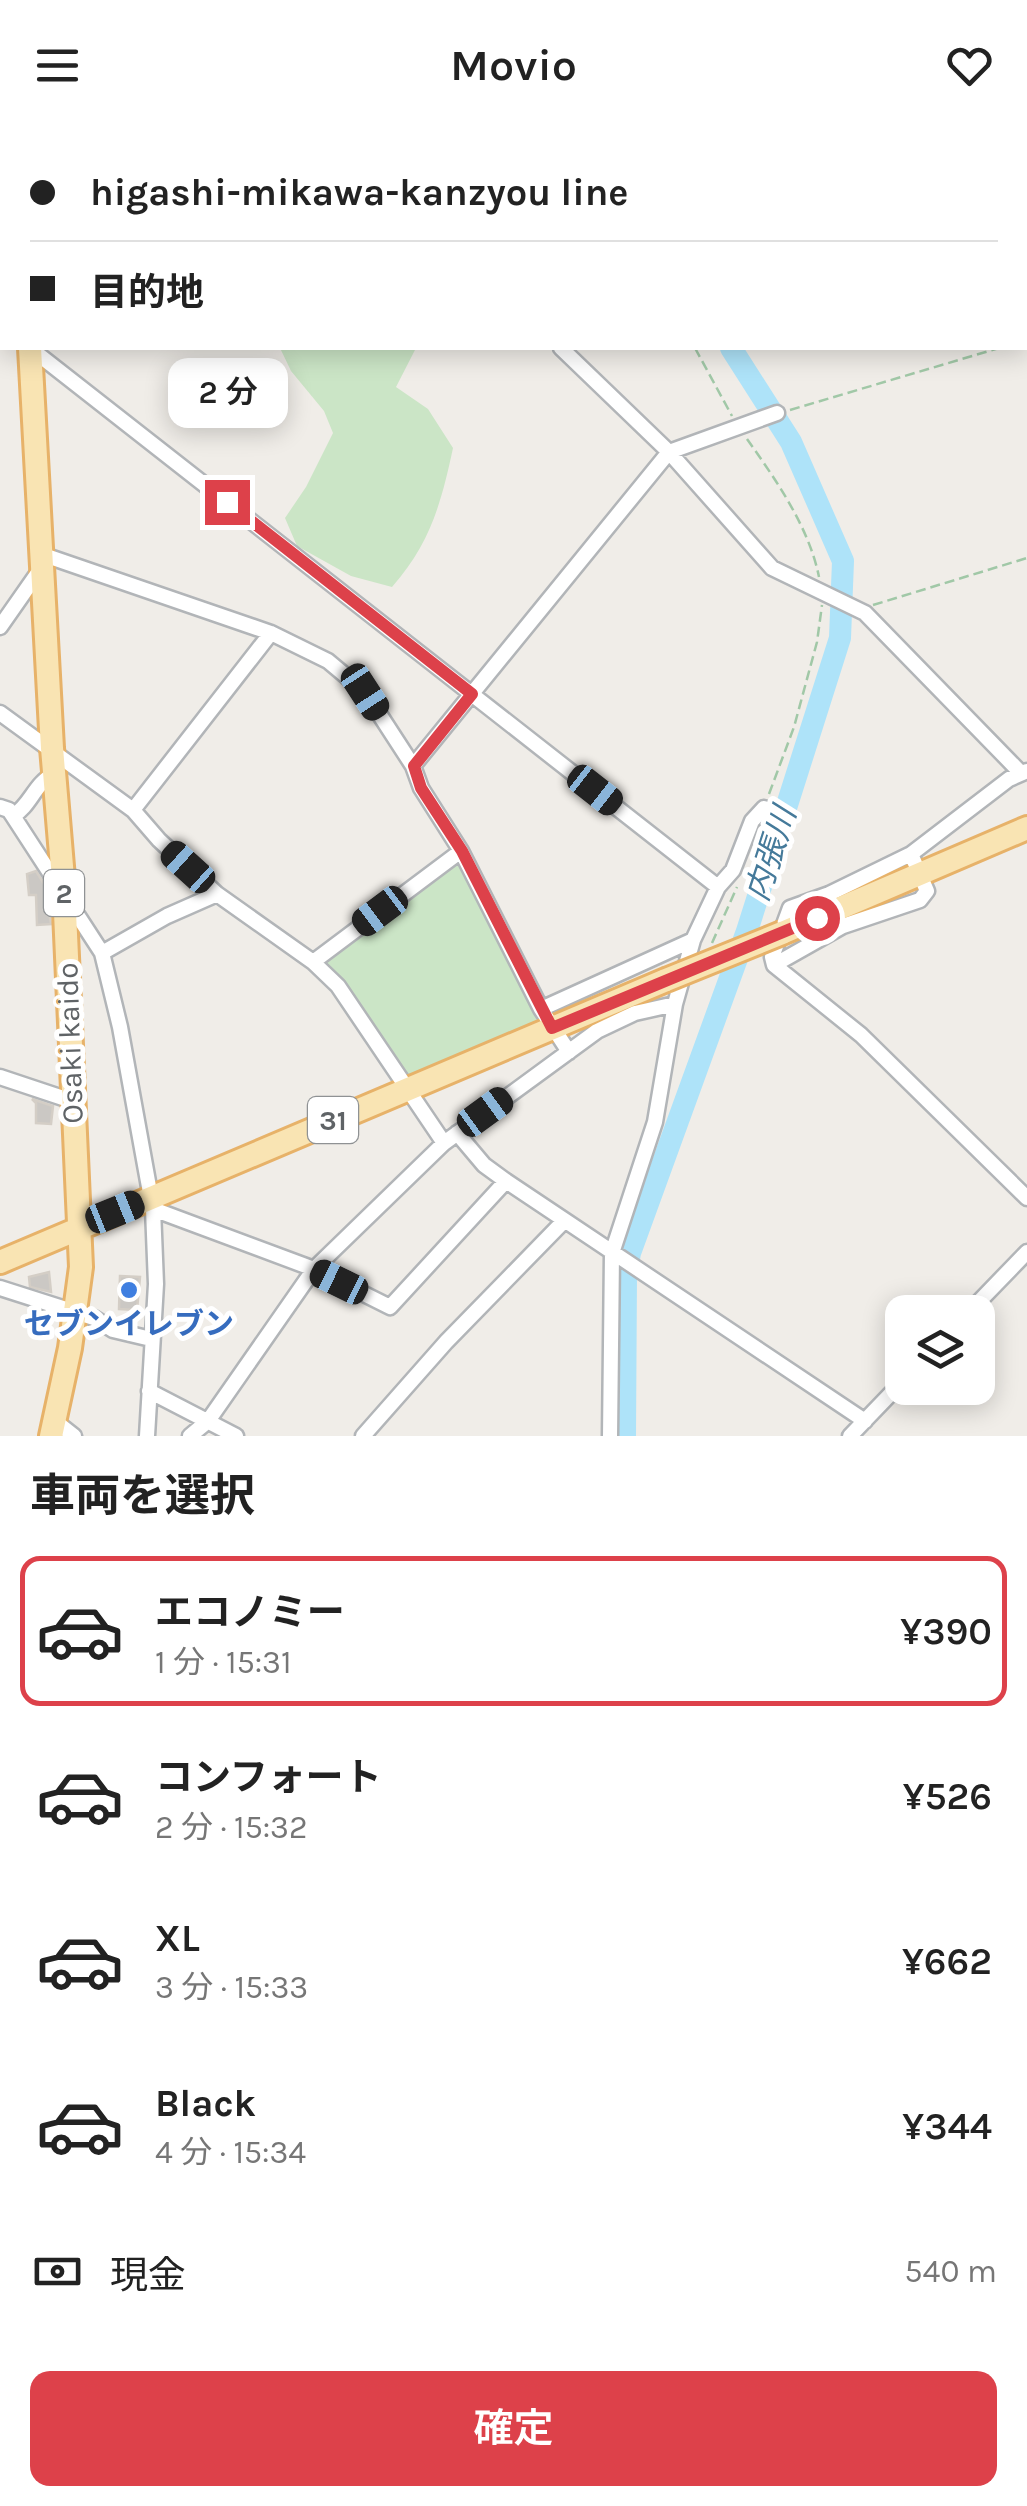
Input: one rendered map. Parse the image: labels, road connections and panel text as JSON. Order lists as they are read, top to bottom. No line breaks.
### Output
{"streets":{"main road":["2","Osaki kaido","31"]},"crossings":[["Osaki kaido","31"]],"water":["内張川"],"places":["セブンイレブン"],"page":{"header":"Movio","banner":["higashi-mikawa-kanzyou line","目的地"],"bubble":"2 分","heading":"車両を選択","list":[{"name":"エコノミー","note":"1 分 · 15:31","value":"¥390"},{"name":"コンフォート","note":"2 分 · 15:32","value":"¥526"},{"name":"XL","note":"3 分 · 15:33","value":"¥662"},{"name":"Black","note":"4 分 · 15:34","value":"¥344"}],"pay":["現金","540 m"],"buttons":"確定"}}
